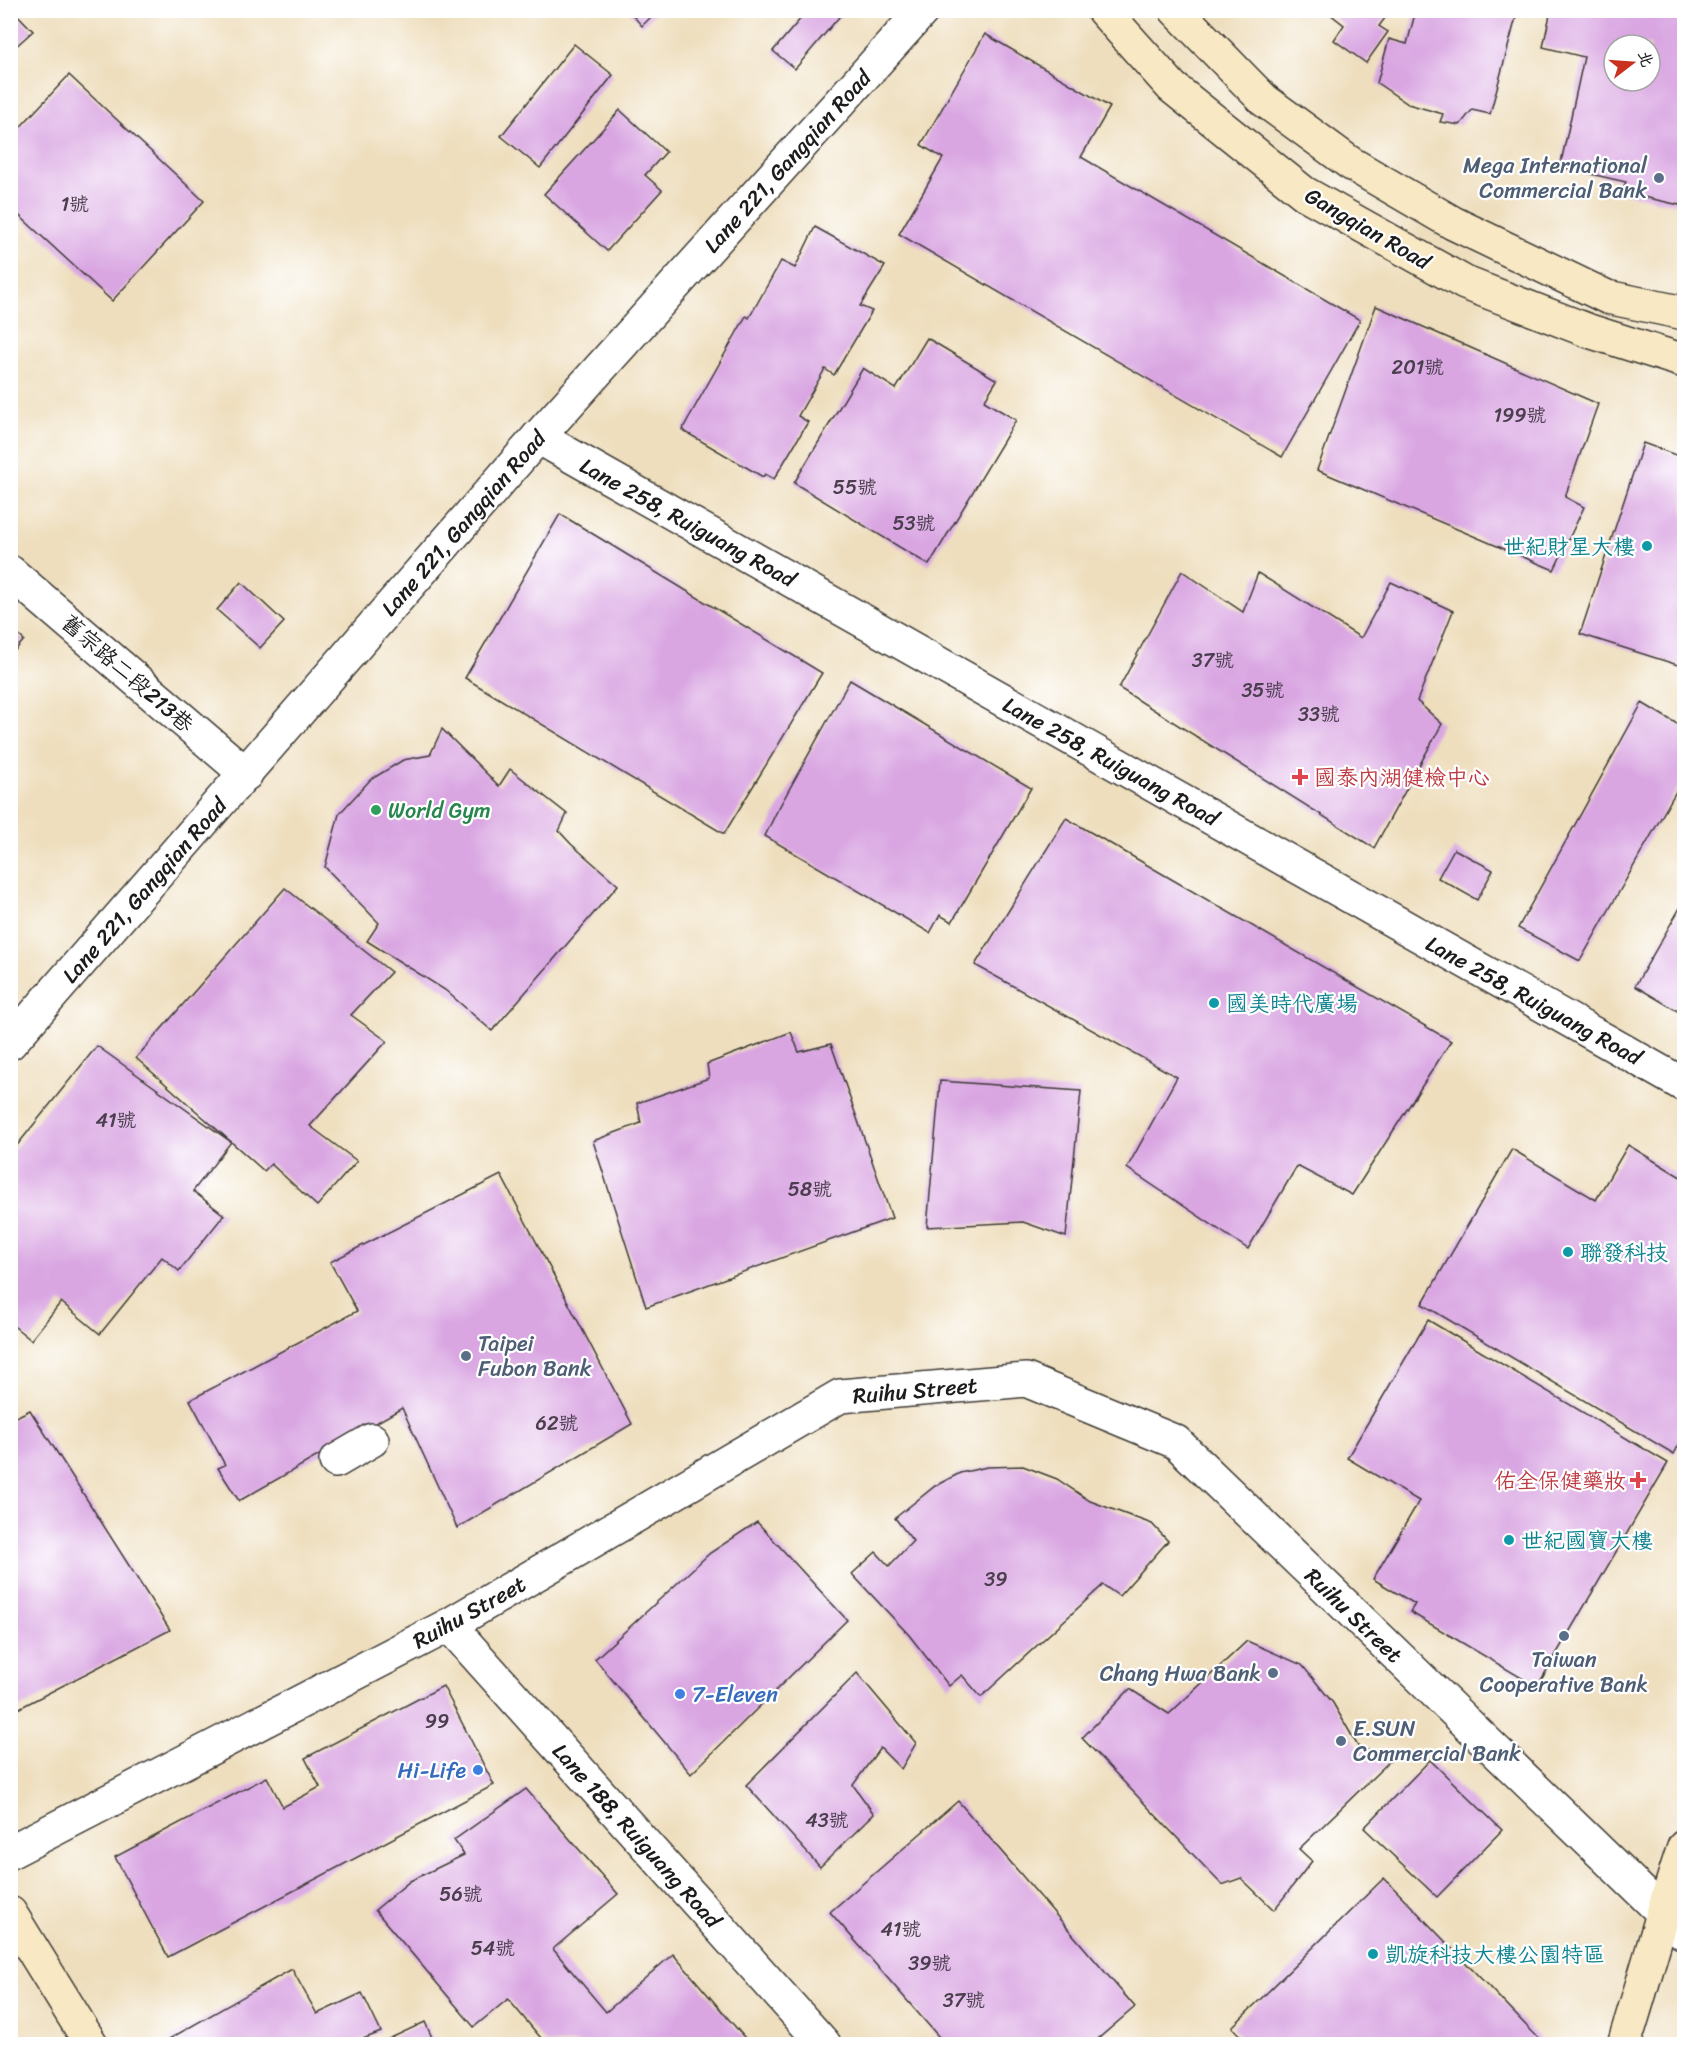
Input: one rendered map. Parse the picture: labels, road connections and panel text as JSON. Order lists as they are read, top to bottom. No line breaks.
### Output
{"streets":{"street":["Lane 221, Gangqian Road","Gangqian Road","Lane 258, Ruiguang Road","舊宗路二段213巷","Ruihu Street","Lane 188, Ruiguang Road"]},"crossings":[["Lane 221, Gangqian Road","Lane 258, Ruiguang Road"],["Lane 221, Gangqian Road","舊宗路二段213巷"],["Ruihu Street","Lane 188, Ruiguang Road"]],"places":{"other":["Mega International Commercial Bank","世紀財星大樓","World Gym","國美時代廣場","聯發科技","Taipei Fubon Bank","世紀國寶大樓","Taiwan Cooperative Bank","Chang Hwa Bank","7-Eleven","E.SUN Commercial Bank","Hi-Life","凱旋科技大樓公園特區"],"health":["國泰內湖健檢中心","佑全保健藥妝"]},"house_numbers":["1號","201號","199號","55號","53號","37號","35號","33號","41號","58號","62號","39","99","43號","56號","41號","54號","39號","37號"],"north":"right"}
